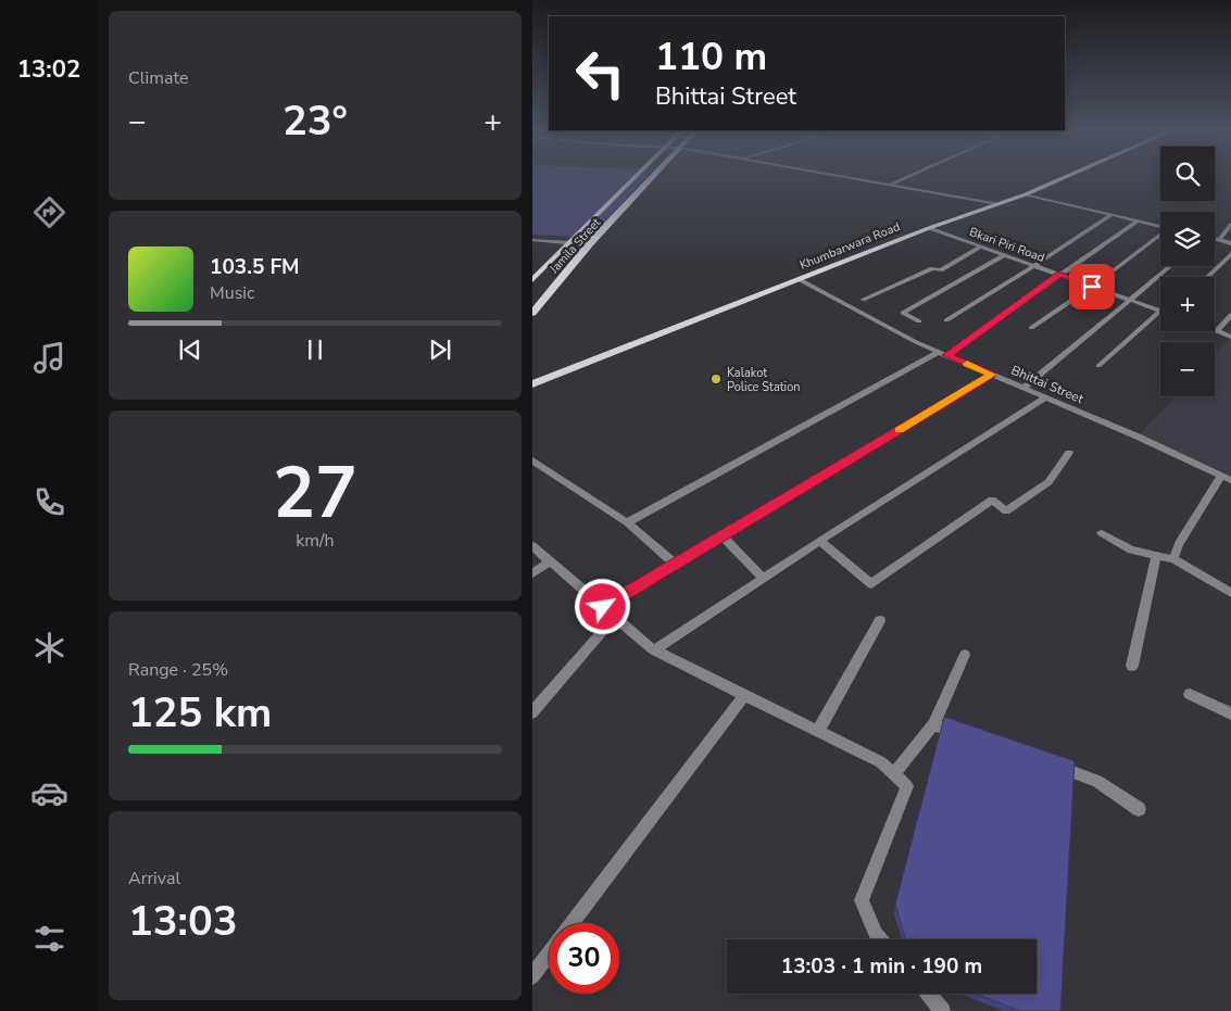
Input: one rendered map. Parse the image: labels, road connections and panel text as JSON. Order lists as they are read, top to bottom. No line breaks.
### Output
{"streets":{"main road":["Jamila Street","Khumbarwara Road"],"street":["Bkari Piri Road","Bhittai Street"]},"crossings":[["Bkari Piri Road","Khumbarwara Road"],["Khumbarwara Road","Bhittai Street"]],"places":["Kalakot Police Station"],"page":{"tabs":"13:02","tile":["Climate",["27","km/h"],["Range · 25%","125 km"],["Arrival","13:03"]],"turn":["110 m","Bhittai Street"],"heat":["−","23°","+"],"map_buttons":["+","−"],"song":["103.5 FM","Music"],"limit":"30","trip":"13:03 · 1 min · 190 m"}}
